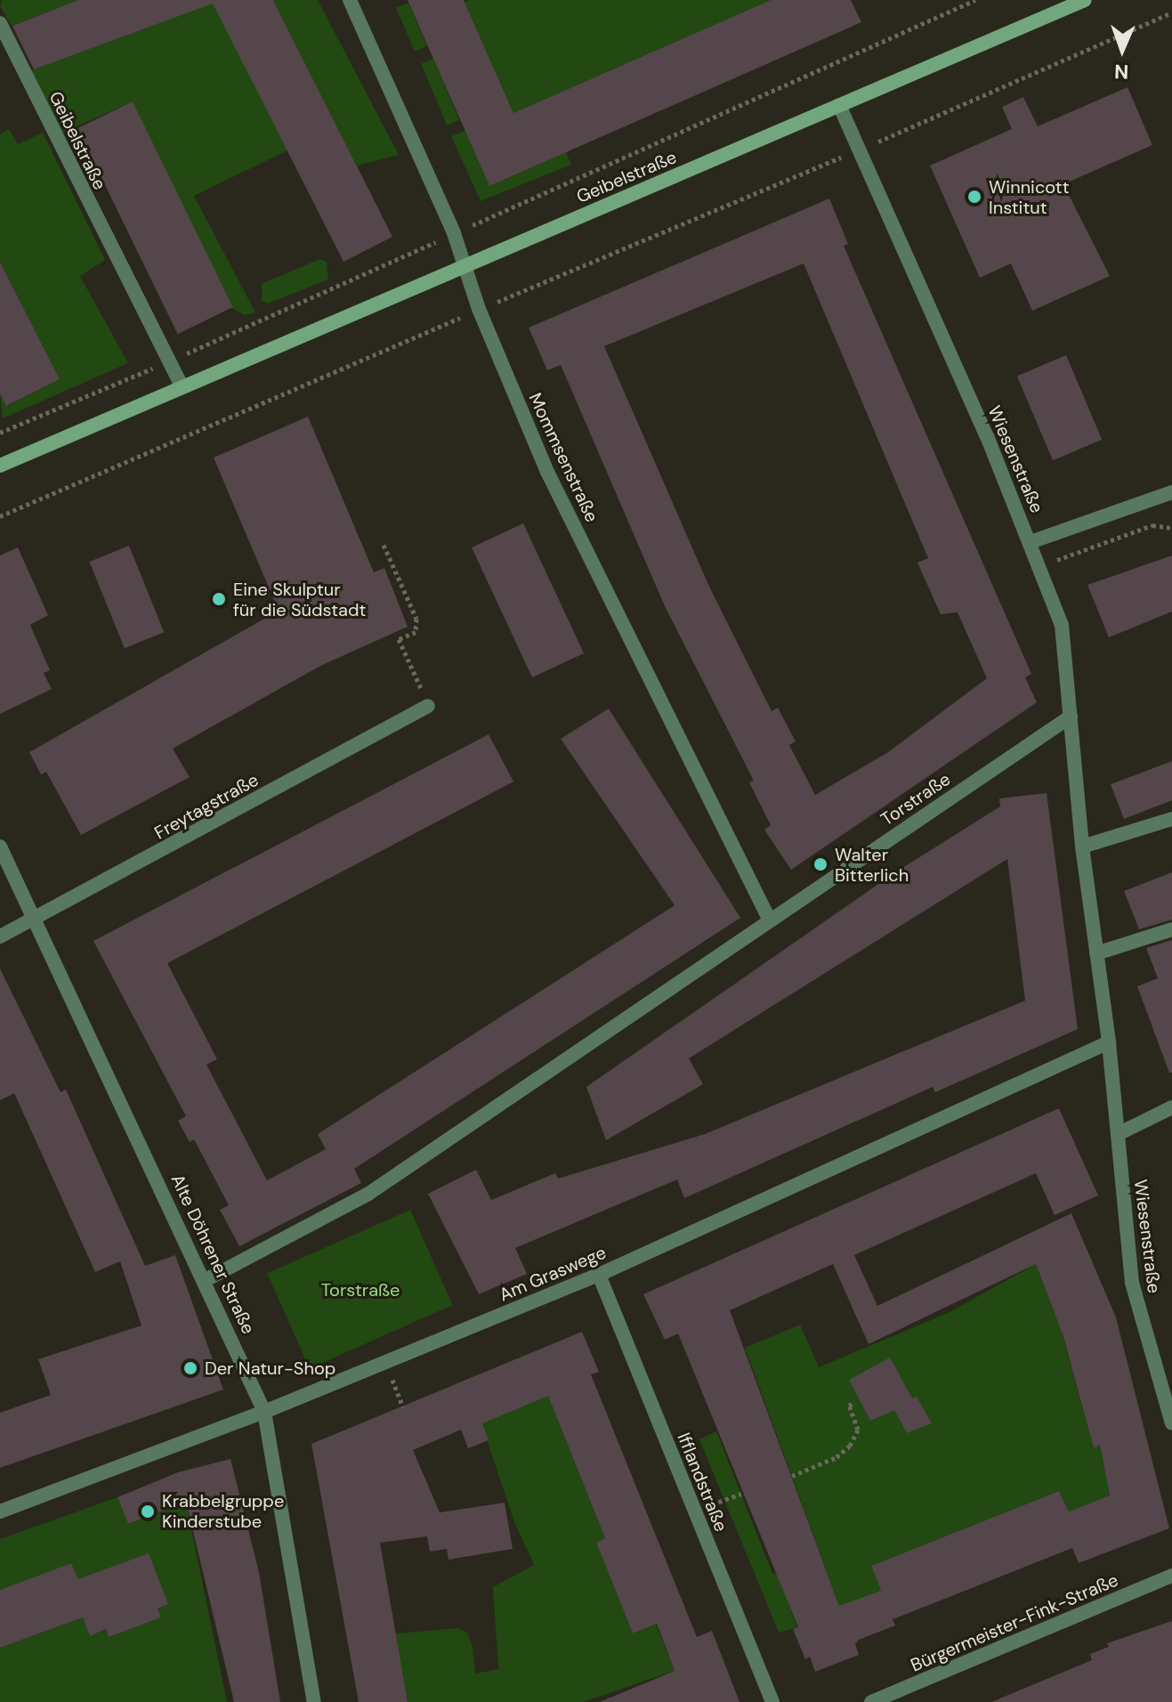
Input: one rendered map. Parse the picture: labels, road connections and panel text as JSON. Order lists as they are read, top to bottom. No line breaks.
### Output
{"streets":{"street":["Geibelstraße","Mommsenstraße","Wiesenstraße","Torstraße","Freytagstraße","Alte Döhrener Straße","Am Graswege","Ifflandstraße","Bürgermeister-Fink-Straße"]},"crossings":[["Geibelstraße","Mommsenstraße"],["Geibelstraße","Wiesenstraße"],["Mommsenstraße","Torstraße"],["Wiesenstraße","Torstraße"],["Wiesenstraße","Am Graswege"],["Torstraße","Alte Döhrener Straße"],["Freytagstraße","Alte Döhrener Straße"],["Alte Döhrener Straße","Am Graswege"],["Am Graswege","Ifflandstraße"]],"parks":["Torstraße"],"places":["Winnicott Institut","Eine Skulptur für die Südstadt","Walter Bitterlich","Der Natur-Shop","Krabbelgruppe Kinderstube"],"north":"bottom"}
